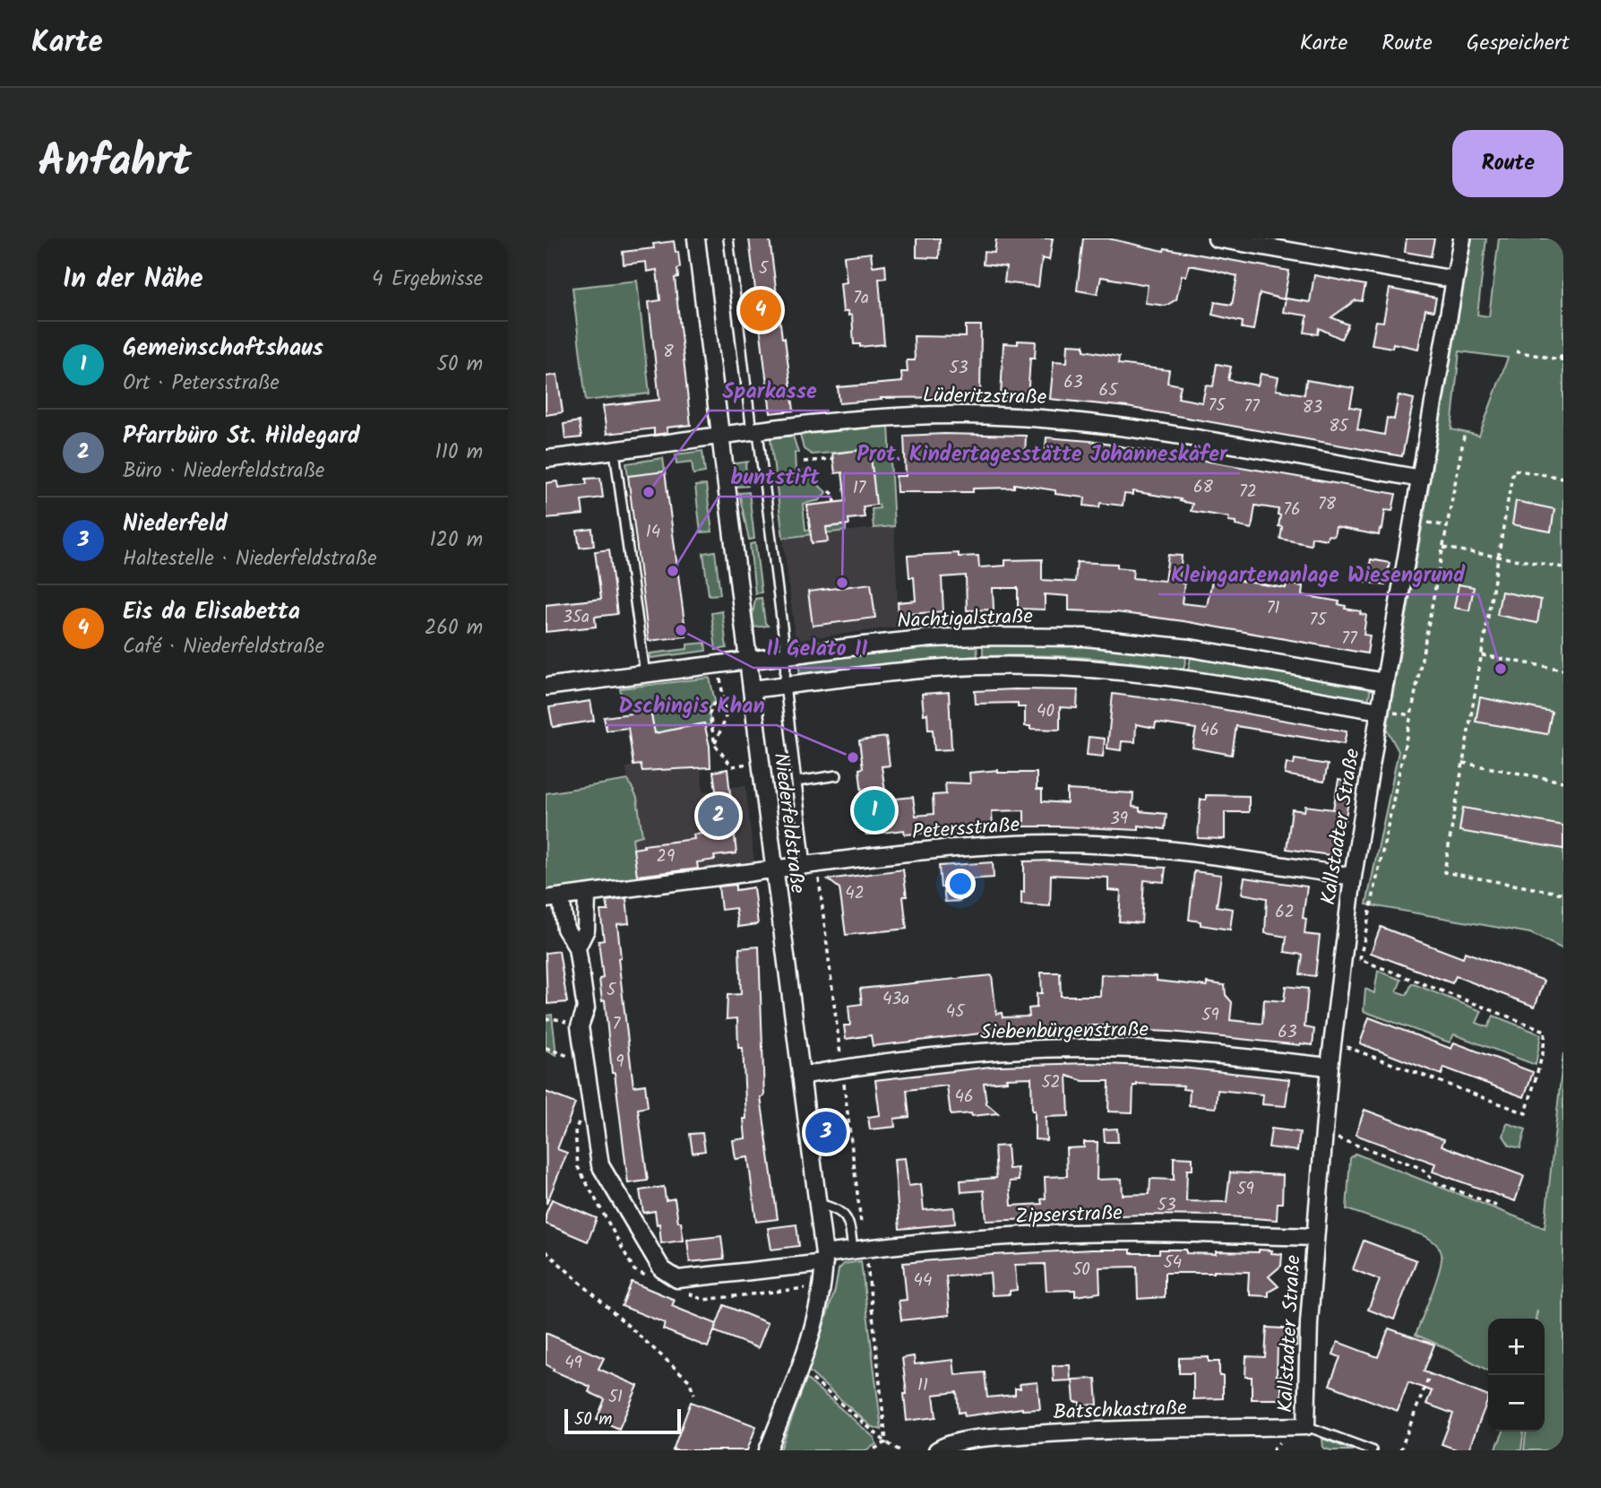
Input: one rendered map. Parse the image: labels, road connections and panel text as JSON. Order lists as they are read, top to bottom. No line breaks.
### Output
{"streets":{"street":["Lüderitzstraße","Nachtigalstraße","Niederfeldstraße","Kallstadter Straße","Petersstraße","Siebenbürgenstraße","Zipserstraße","Batschkastraße"]},"crossings":[["Lüderitzstraße","Niederfeldstraße"],["Lüderitzstraße","Kallstadter Straße"],["Nachtigalstraße","Niederfeldstraße"],["Nachtigalstraße","Kallstadter Straße"],["Niederfeldstraße","Petersstraße"],["Niederfeldstraße","Siebenbürgenstraße"],["Niederfeldstraße","Zipserstraße"],["Kallstadter Straße","Petersstraße"],["Kallstadter Straße","Siebenbürgenstraße"],["Kallstadter Straße","Zipserstraße"],["Kallstadter Straße","Batschkastraße"]],"places":["Sparkasse","buntstift","Prot. Kindertagesstätte Johanneskäfer","Il Gelato II","Kleingartenanlage Wiesengrund","Dschingis Khan"],"house_numbers":["5","7a","8","53","63","65","75","77","83","85","68","17","72","78","76","14","71","35a","75","77","40","46","39","29","42","62","5","43a","45","59","7","63","9","52","46","59","53","54","50","44","49","11","51"],"scale_bar":"50 m","page":{"header":"Karte","nav":["Karte","Route","Gespeichert"],"title":"Anfahrt","buttons":"Route","heading":["In der Nähe","4 Ergebnisse"],"pins":["4","1","2","3"],"list":[{"mark":"1","name":"Gemeinschaftshaus","note":"Ort · Petersstraße","value":"50 m"},{"mark":"2","name":"Pfarrbüro St. Hildegard","note":"Büro · Niederfeldstraße","value":"110 m"},{"mark":"3","name":"Niederfeld","note":"Haltestelle · Niederfeldstraße","value":"120 m"},{"mark":"4","name":"Eis da Elisabetta","note":"Café · Niederfeldstraße","value":"260 m"}],"map_buttons":["+","−"],"scale":"50 m"}}
